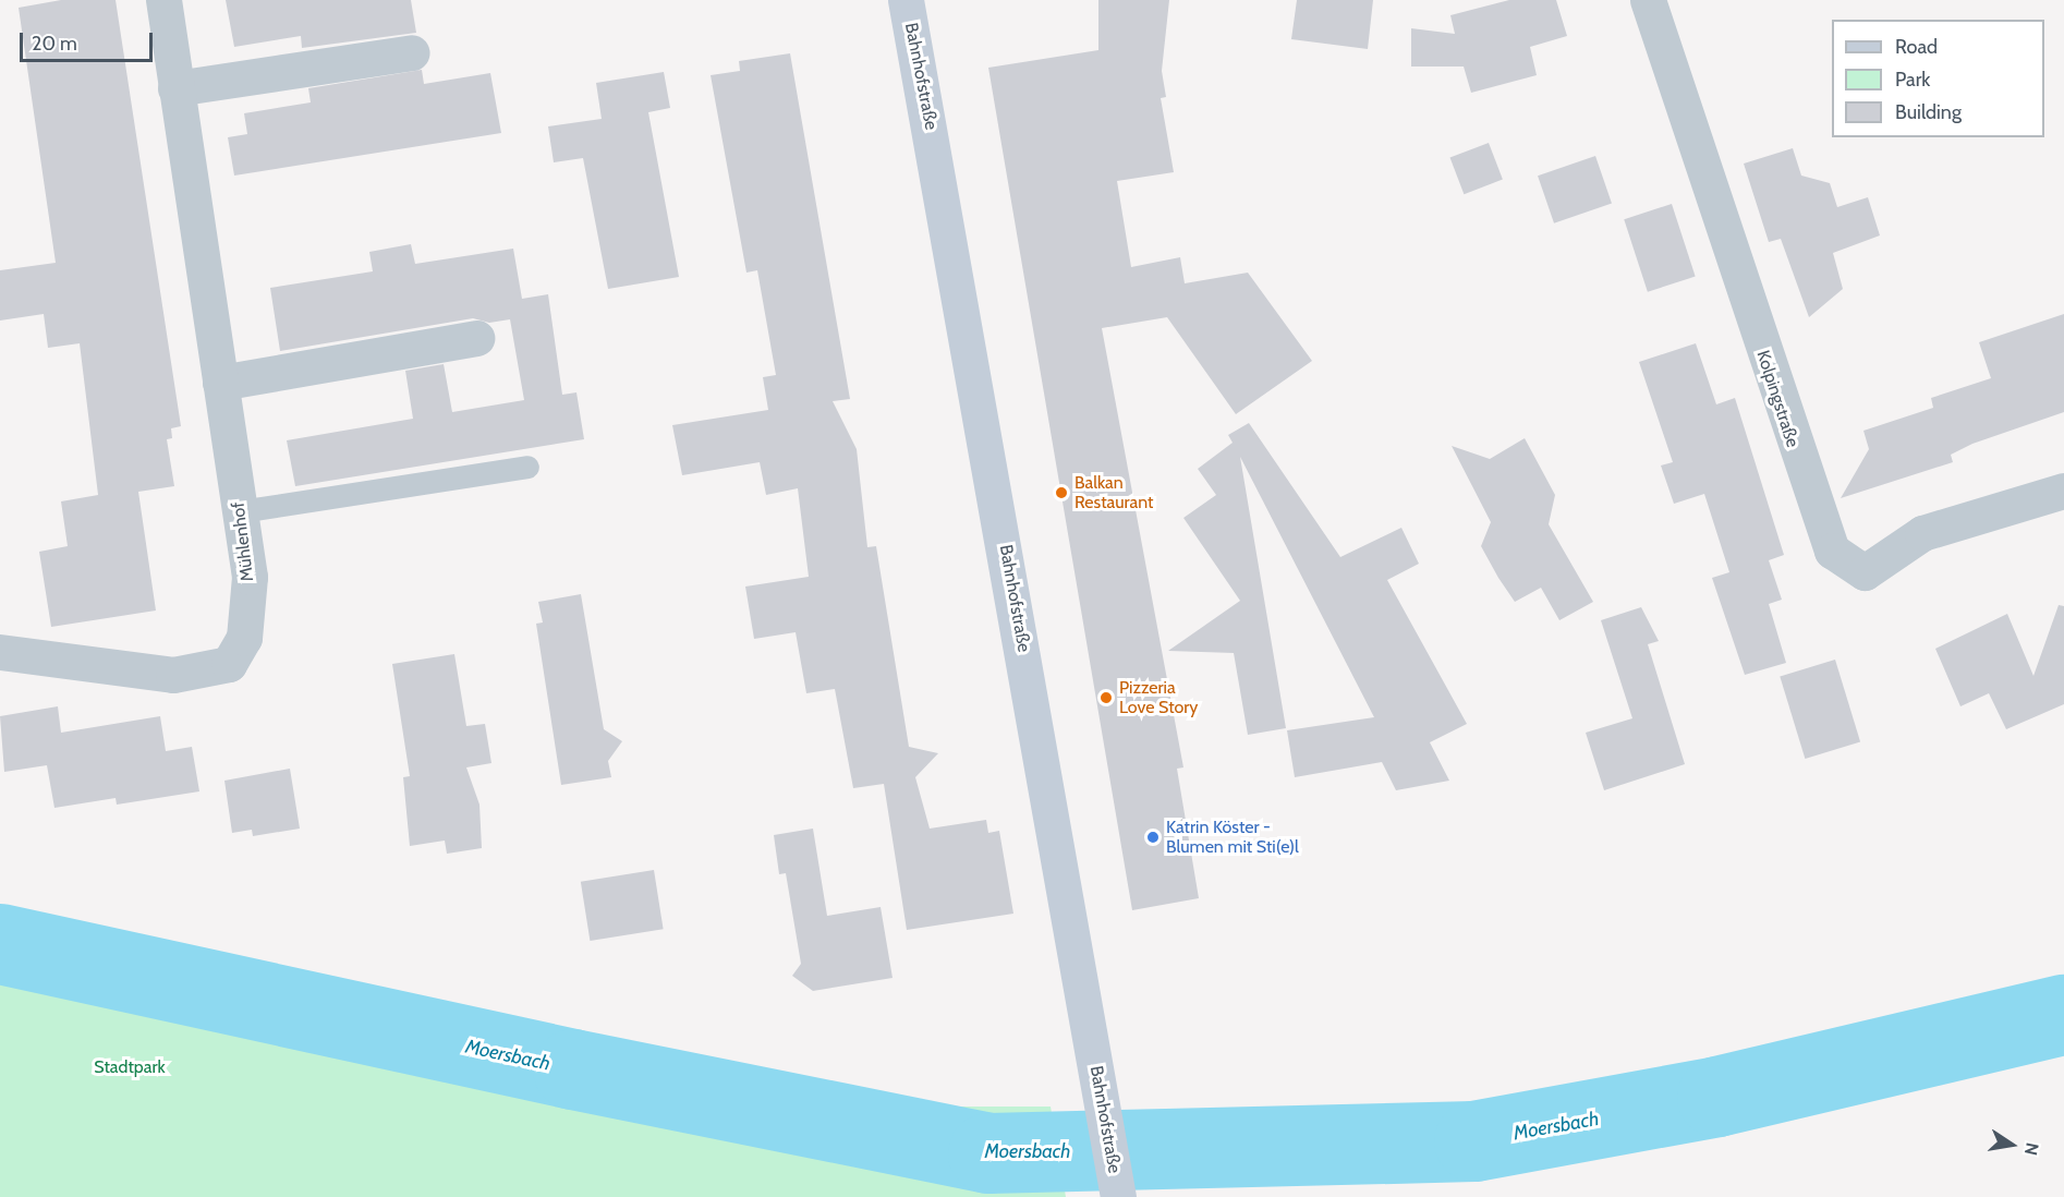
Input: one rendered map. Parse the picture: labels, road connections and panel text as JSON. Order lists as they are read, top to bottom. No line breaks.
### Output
{"streets":{"street":["Bahnhofstraße","Kolpingstraße","Mühlenhof"]},"water":["Moersbach"],"parks":["Stadtpark"],"places":["Balkan Restaurant","Pizzeria Love Story","Katrin Köster - Blumen mit Sti(e)l"],"legend":["Road","Park","Building"],"scale_bar":"20 m","north":"right"}
